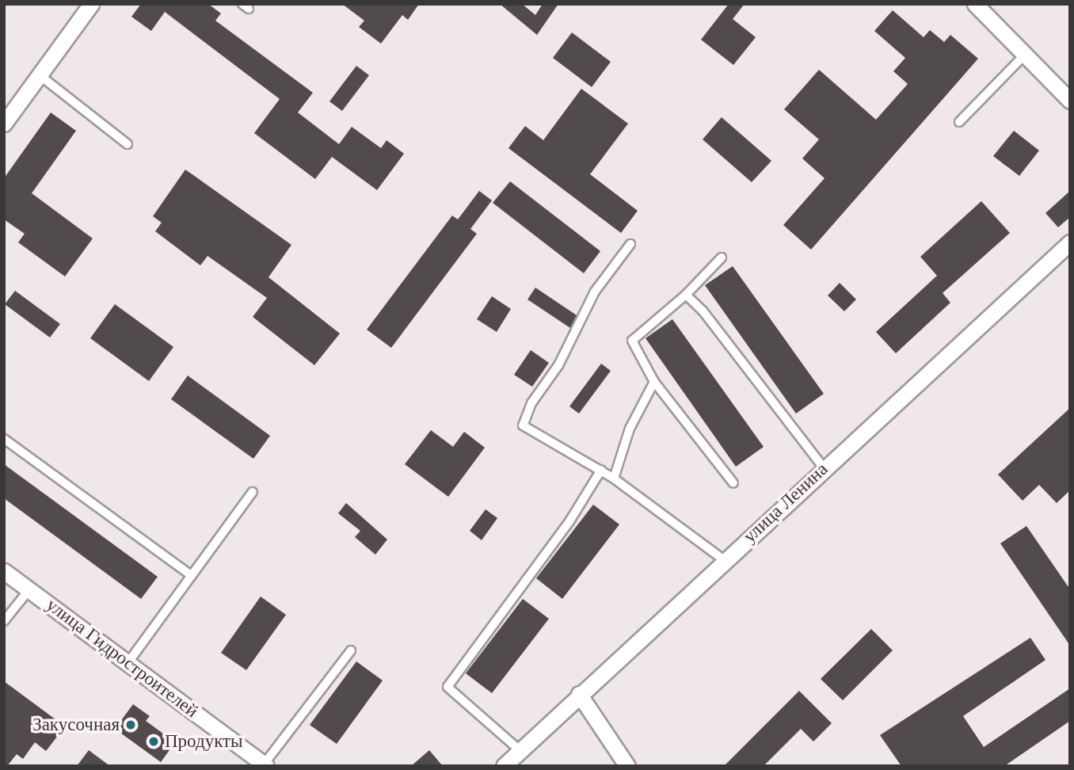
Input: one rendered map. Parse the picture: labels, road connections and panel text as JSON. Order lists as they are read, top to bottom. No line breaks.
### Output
{"streets":{"street":["улица Ленина","улица Гидростроителей"]},"places":["Закусочная","Продукты"]}
